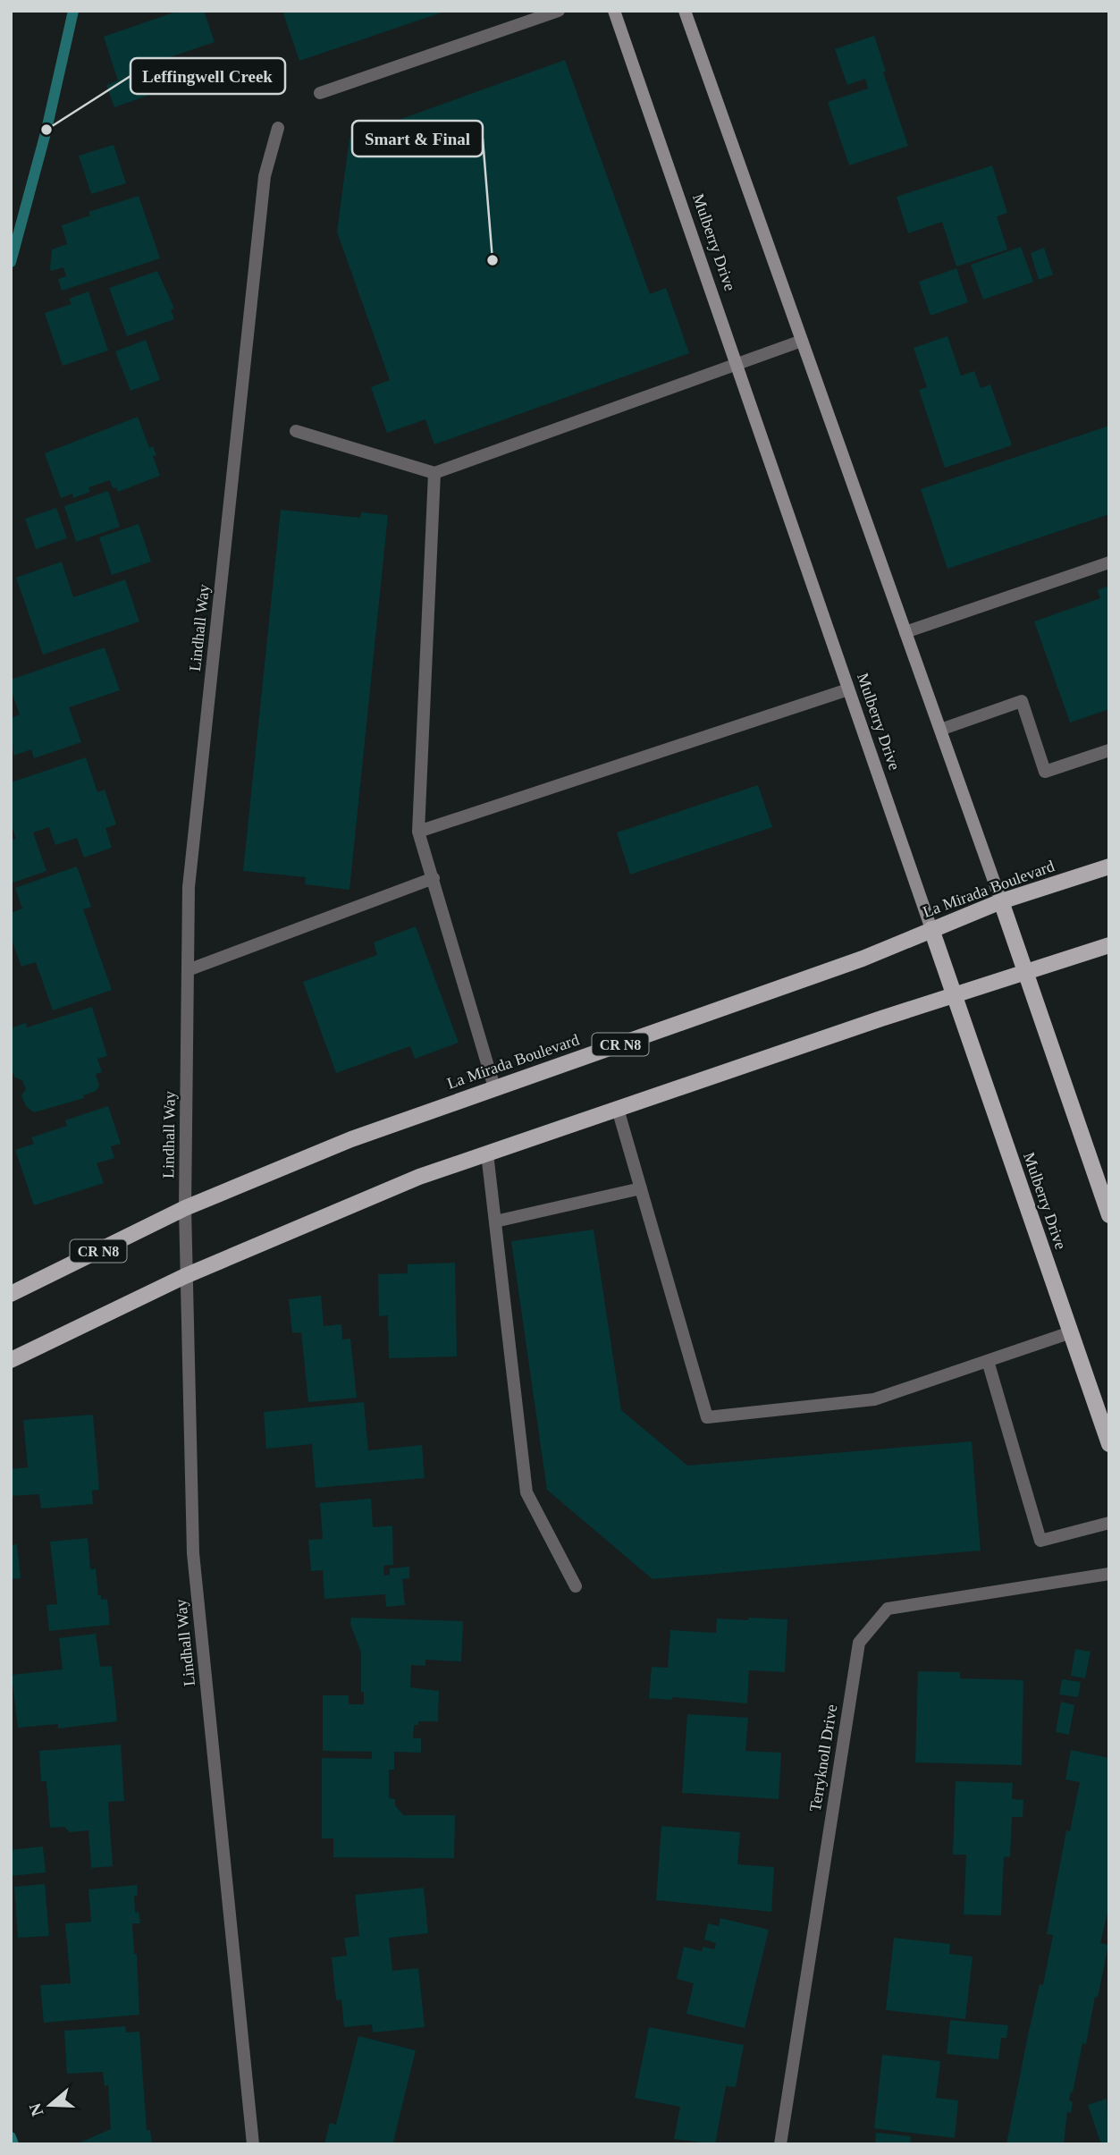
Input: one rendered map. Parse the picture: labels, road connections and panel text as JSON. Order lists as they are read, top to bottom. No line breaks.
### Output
{"streets":{"main road":["Mulberry Drive","La Mirada Boulevard","CR N8"],"street":["Lindhall Way","Terryknoll Drive"]},"crossings":[["Mulberry Drive","La Mirada Boulevard"],["Lindhall Way","La Mirada Boulevard"]],"places":["Leffingwell Creek","Smart & Final"],"north":"left"}
